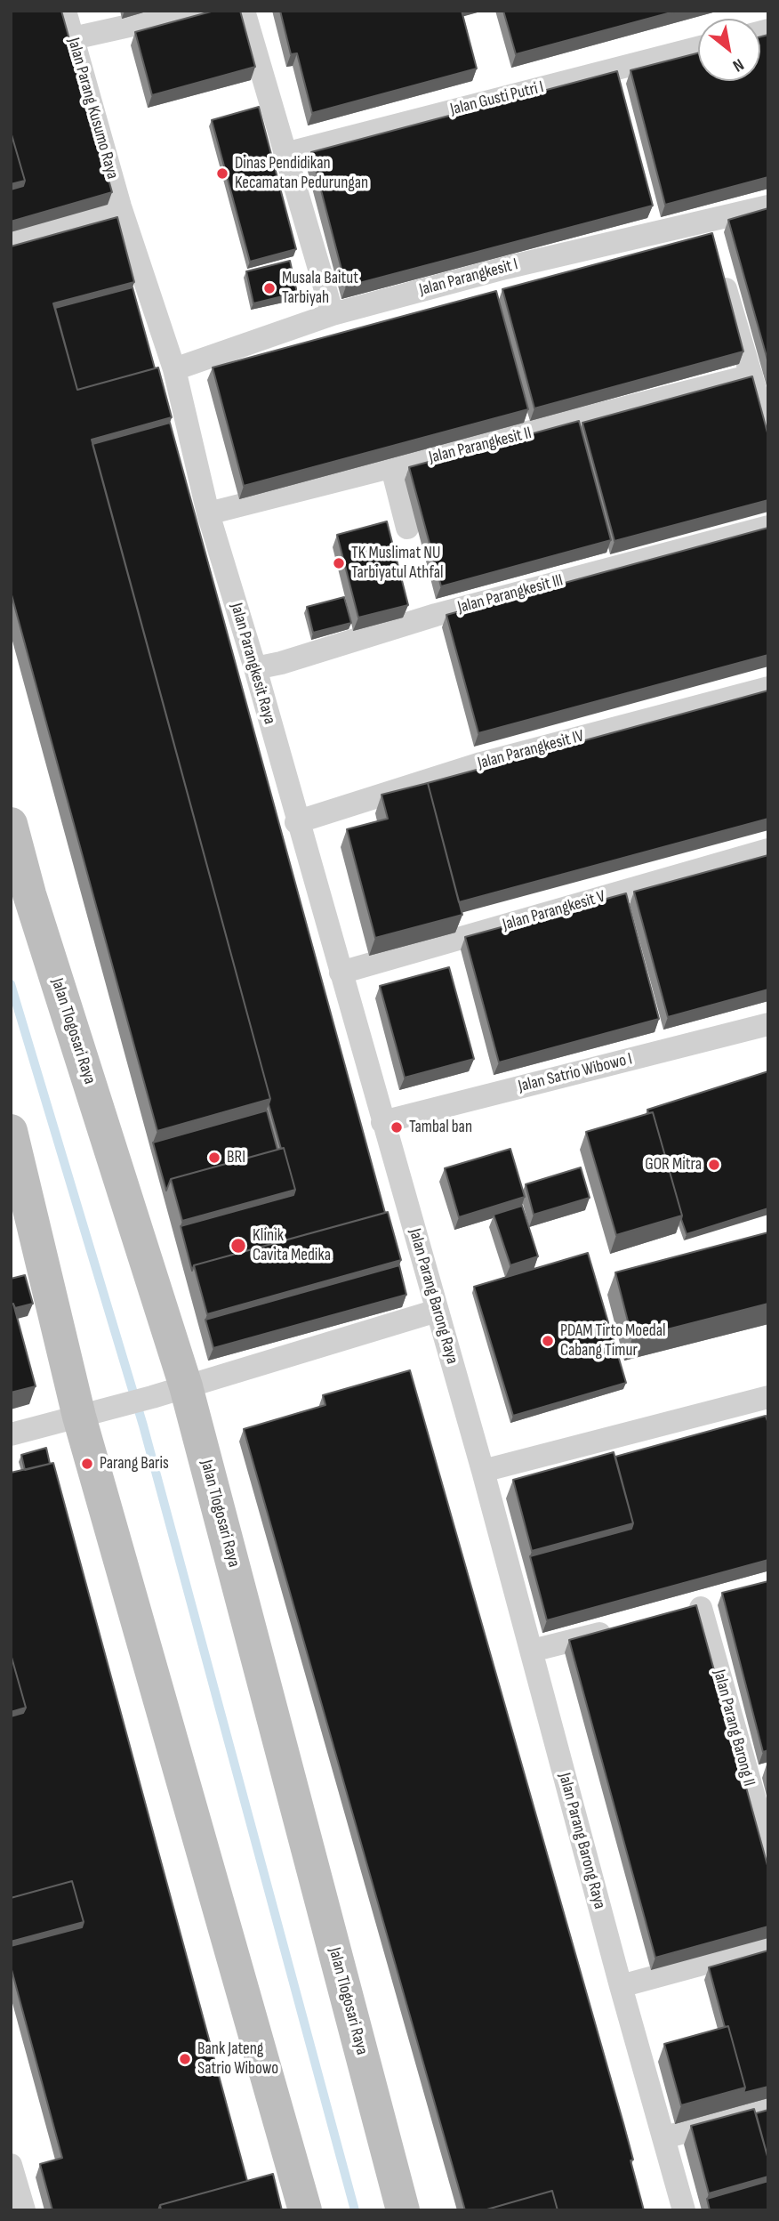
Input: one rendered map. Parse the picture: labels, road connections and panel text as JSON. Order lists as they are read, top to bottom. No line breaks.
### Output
{"streets":{"street":["Jalan Gusti Putri I","Jalan Parang Kusumo Raya","Jalan Parangkesit I","Jalan Parangkesit II","Jalan Parangkesit III","Jalan Parangkesit Raya","Jalan Parangkesit IV","Jalan Parangkesit V","Jalan Tlogosari Raya","Jalan Satrio Wibowo I","Jalan Parang Barong Raya","Jalan Parang Barong II"]},"crossings":[["Jalan Parang Kusumo Raya","Jalan Parangkesit Raya"],["Jalan Parangkesit I","Jalan Parangkesit Raya"],["Jalan Parangkesit II","Jalan Parangkesit Raya"],["Jalan Parangkesit III","Jalan Parangkesit Raya"],["Jalan Parangkesit Raya","Jalan Parangkesit IV"],["Jalan Parangkesit Raya","Jalan Parangkesit V"],["Jalan Parangkesit Raya","Jalan Satrio Wibowo I"],["Jalan Parangkesit Raya","Jalan Parang Barong Raya"],["Jalan Satrio Wibowo I","Jalan Parang Barong Raya"]],"places":["Dinas Pendidikan Kecamatan Pedurungan","Musala Baitut Tarbiyah","TK Muslimat NU Tarbiyatul Athfal","Tambal ban","BRI","GOR Mitra","Klinik Cavita Medika","PDAM Tirto Moedal Cabang Timur","Parang Baris","Bank Jateng Satrio Wibowo"],"north":"bottom right"}
